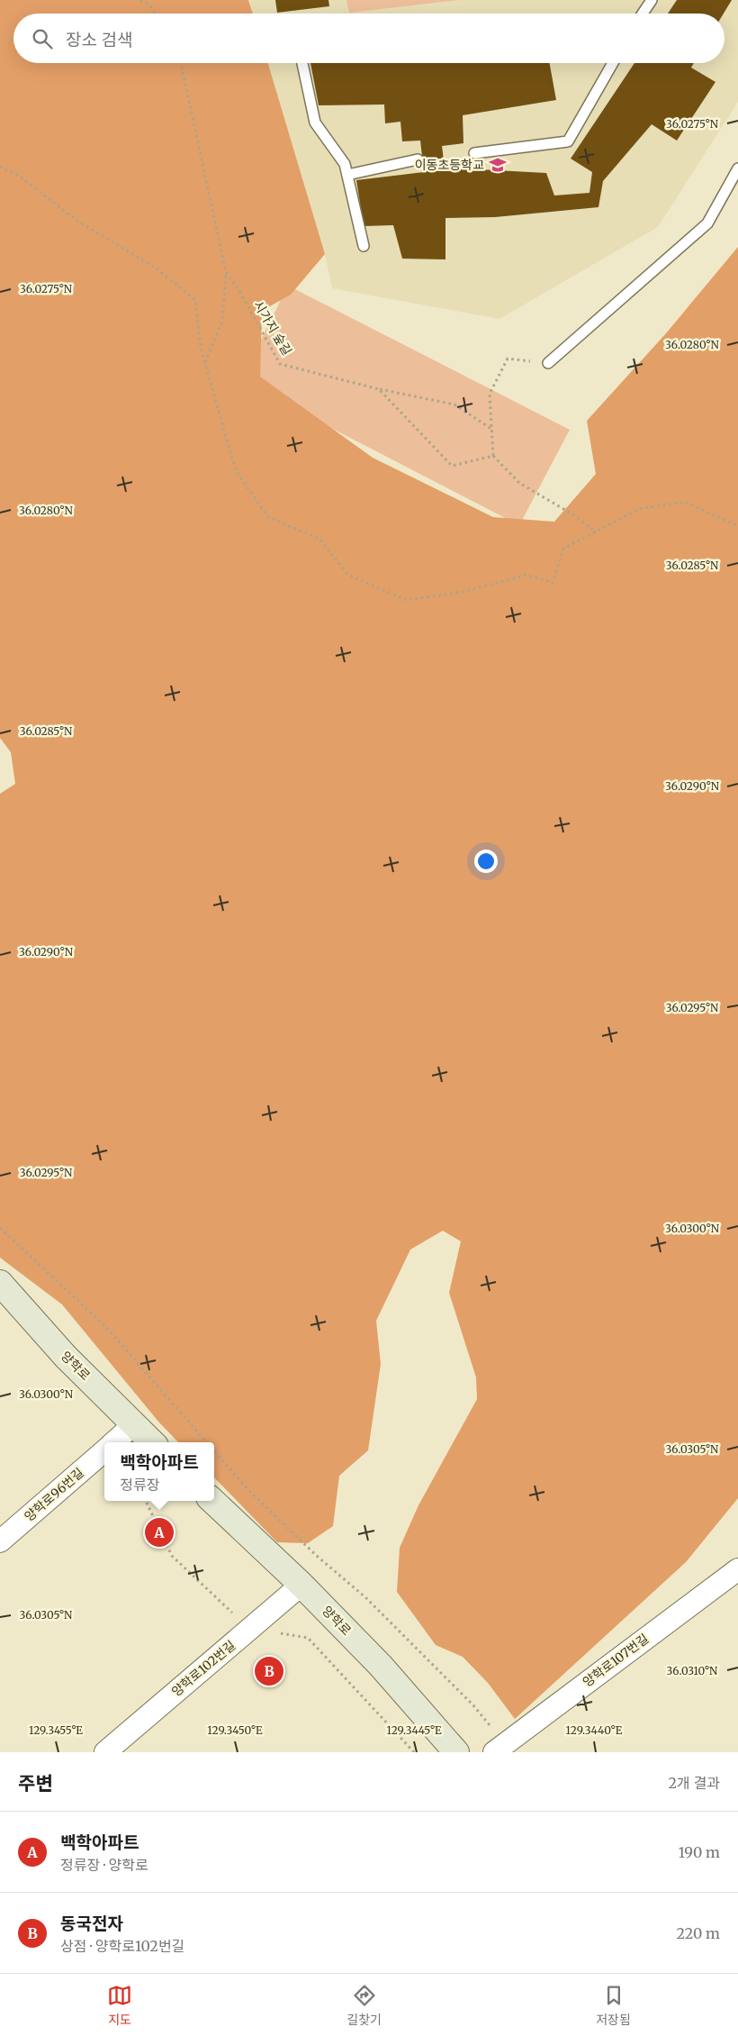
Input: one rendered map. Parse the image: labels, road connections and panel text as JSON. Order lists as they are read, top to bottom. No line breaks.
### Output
{"streets":{"street":["양학로","양학로96번길","양학로107번길","양학로102번길"],"path":["시가지 숲길"]},"crossings":[["양학로","양학로96번길"],["양학로","양학로102번길"]],"places":{"school or university":["이동초등학교"]},"page":{"search":"장소 검색","popup":["백학아파트","정류장"],"pins":["A","B"],"heading":["주변","2개 결과"],"list":[{"mark":"A","name":"백학아파트","note":"정류장 · 양학로","value":"190 m"},{"mark":"B","name":"동국전자","note":"상점 · 양학로102번길","value":"220 m"}],"nav":["지도","길찾기","저장됨"]},"coordinates":["36.0275°N","36.0280°N","36.0285°N","36.0290°N","36.0295°N","36.0300°N","36.0305°N","36.0310°N","129.3455°E","129.3450°E","129.3445°E","129.3440°E"]}
